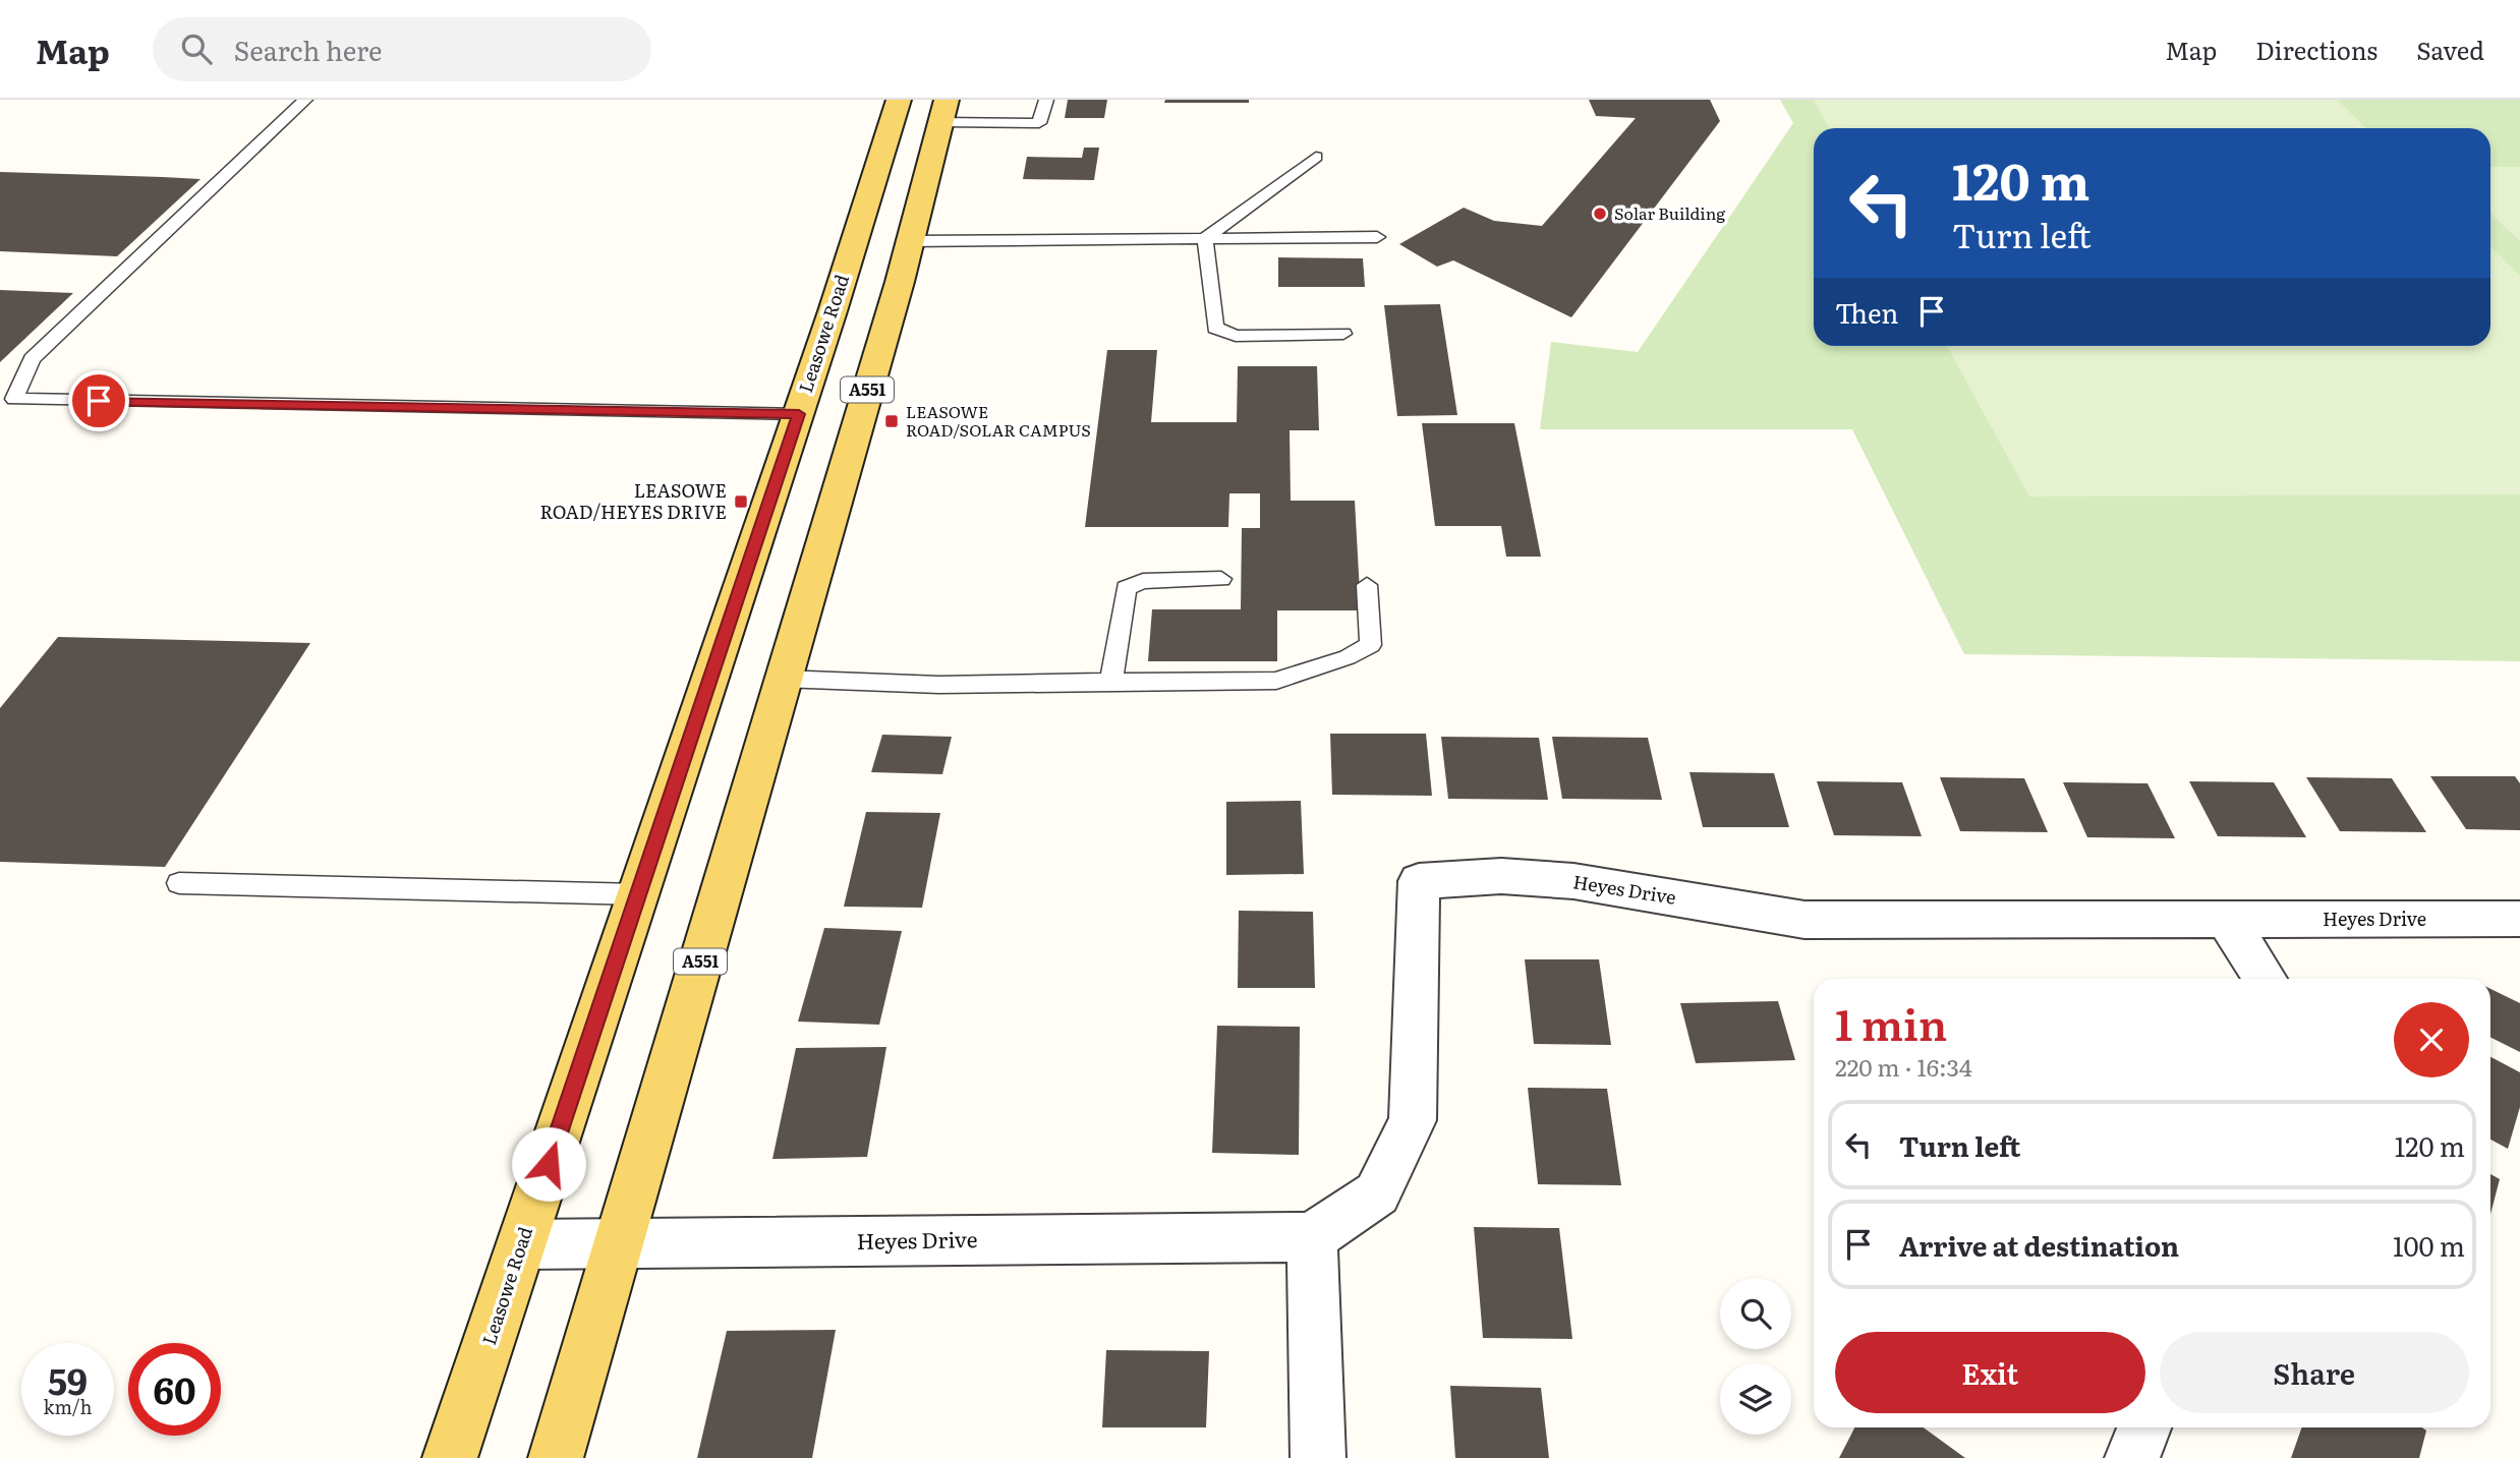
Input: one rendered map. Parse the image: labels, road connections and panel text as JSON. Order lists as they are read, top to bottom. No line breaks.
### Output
{"streets":{"main road":["Leasowe Road","A551"],"street":["Heyes Drive"]},"crossings":[["Leasowe Road","Heyes Drive"],["A551","Heyes Drive"]],"places":{"other":["Solar Building"],"transit":["LEASOWE ROAD/SOLAR CAMPUS","LEASOWE ROAD/HEYES DRIVE"]},"page":{"header":"Map","search":"Search here","nav":["Map","Directions","Saved"],"turn":["120 m","Turn left"],"then":"Then","heading":["1 min","220 m · 16:34"],"list":[{"name":"Turn left","value":"120 m"},{"name":"Arrive at destination","value":"100 m"}],"buttons":["Exit","Share"],"speed":"59 km/h","limit":"60"}}
